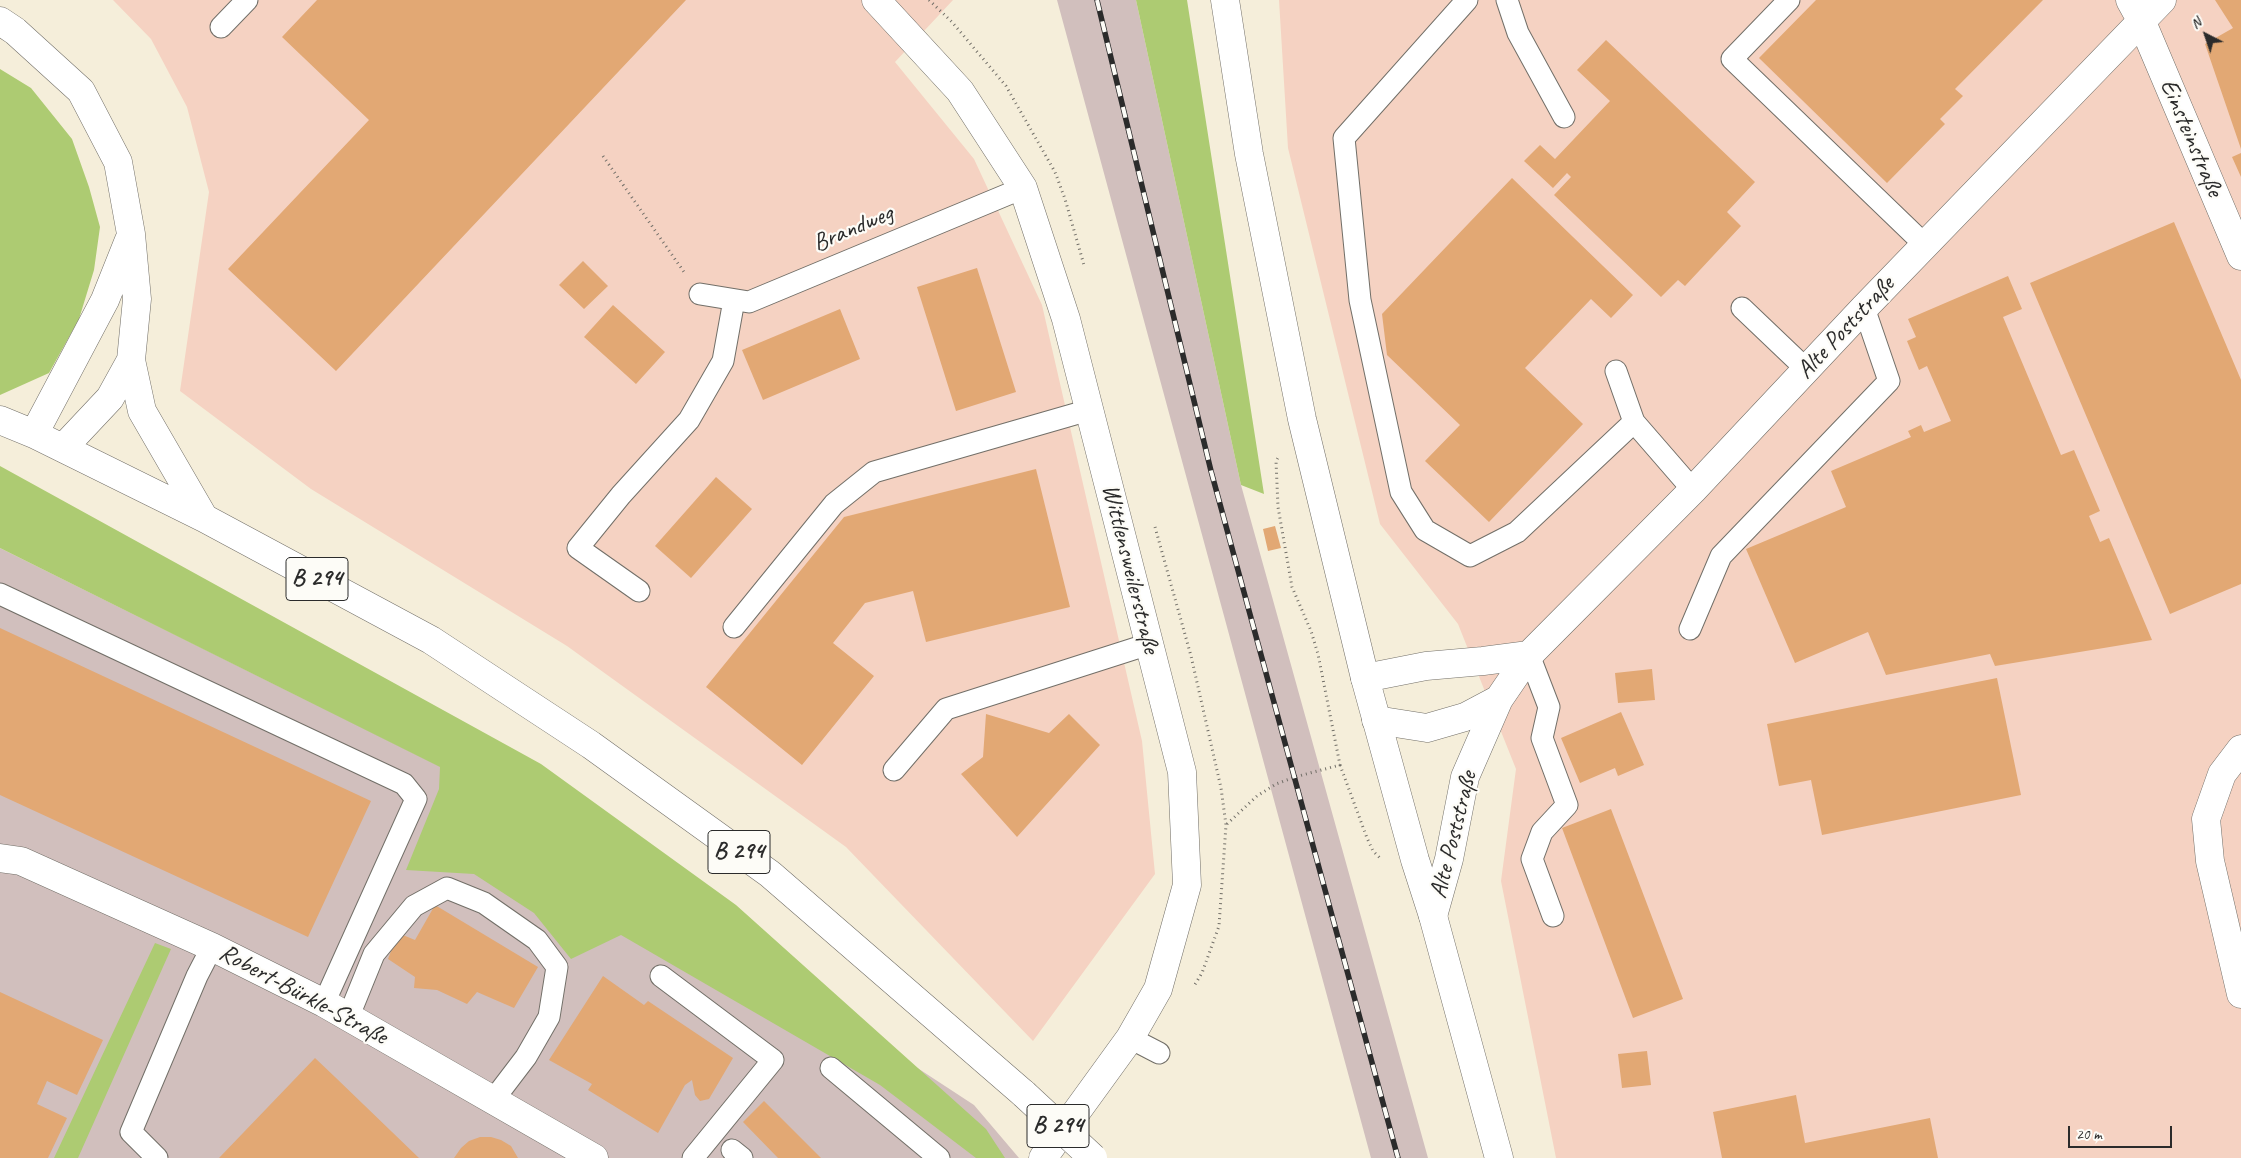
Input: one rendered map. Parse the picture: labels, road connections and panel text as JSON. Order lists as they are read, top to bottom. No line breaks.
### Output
{"streets":{"street":["Einsteinstraße","Alte Poststraße","Wittlensweilerstraße","B 294","Robert-Bürkle-Straße"],"lane":["Brandweg"]},"crossings":[["Einsteinstraße","Alte Poststraße"],["Brandweg","Wittlensweilerstraße"]],"scale_bar":"20 m","north":"top left"}
